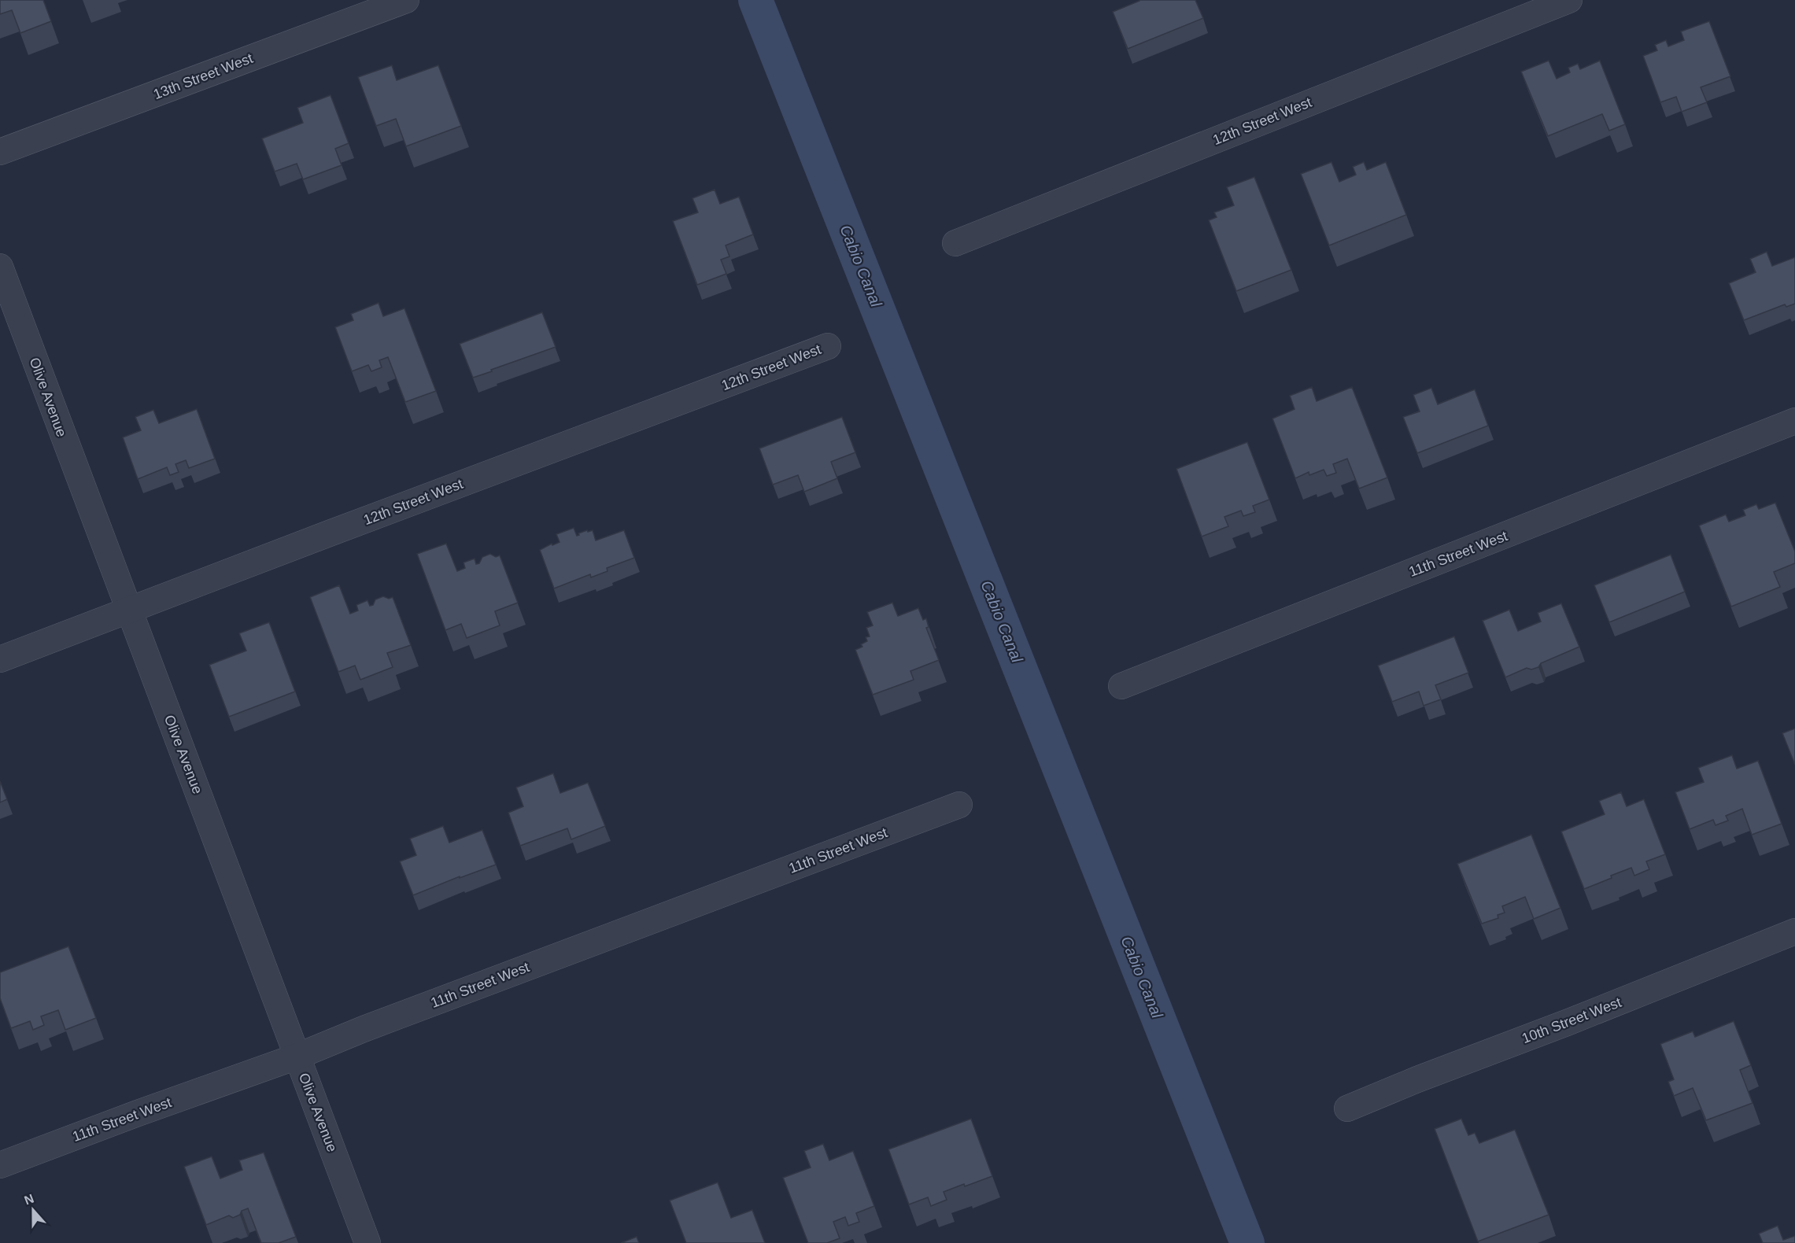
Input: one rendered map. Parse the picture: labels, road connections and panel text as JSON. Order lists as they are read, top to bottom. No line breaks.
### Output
{"streets":{"street":["13th Street West","12th Street West","Olive Avenue","11th Street West","10th Street West"]},"crossings":[["12th Street West","Olive Avenue"],["Olive Avenue","11th Street West"]],"water":["Cabio Canal"],"north":"top"}
